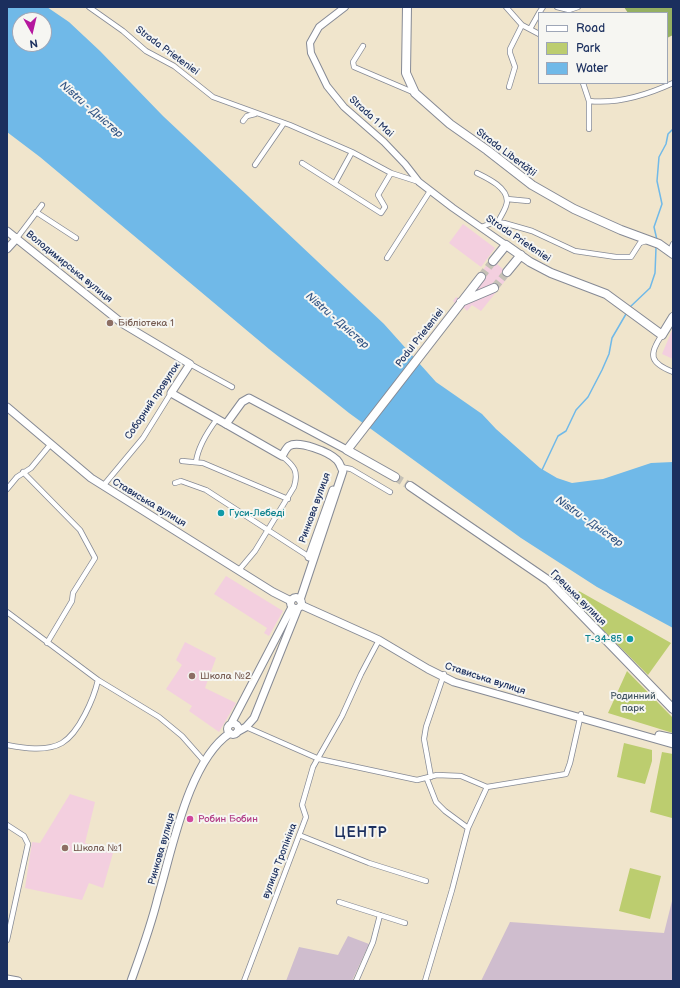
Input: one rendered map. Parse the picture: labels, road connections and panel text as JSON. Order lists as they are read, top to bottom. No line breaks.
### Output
{"streets":{"highway":["Strada Prieteniei","Strada Libertății","Podul Prieteniei","Грецька вулиця"],"main road":["Володимирська вулиця","Соборний провулок","Стависька вулиця","Ринкова вулиця"],"street":["Strada 1 Mai","вулиця Тропініна"]},"crossings":[["Strada Prieteniei","Strada 1 Mai"],["Володимирська вулиця","Соборний провулок"],["Соборний провулок","Стависька вулиця"],["Стависька вулиця","Ринкова вулиця"],["Стависька вулиця","вулиця Тропініна"]],"districts":["ЦЕНТР"],"water":["Nistru - Дністер"],"parks":["Родинний парк"],"places":["Бібліотека 1","Гуси-Лебеді","Т-34-85","Школа №2","Робин Бобин","Школа №1"],"legend":["Road","Park","Water"],"north":"bottom"}
